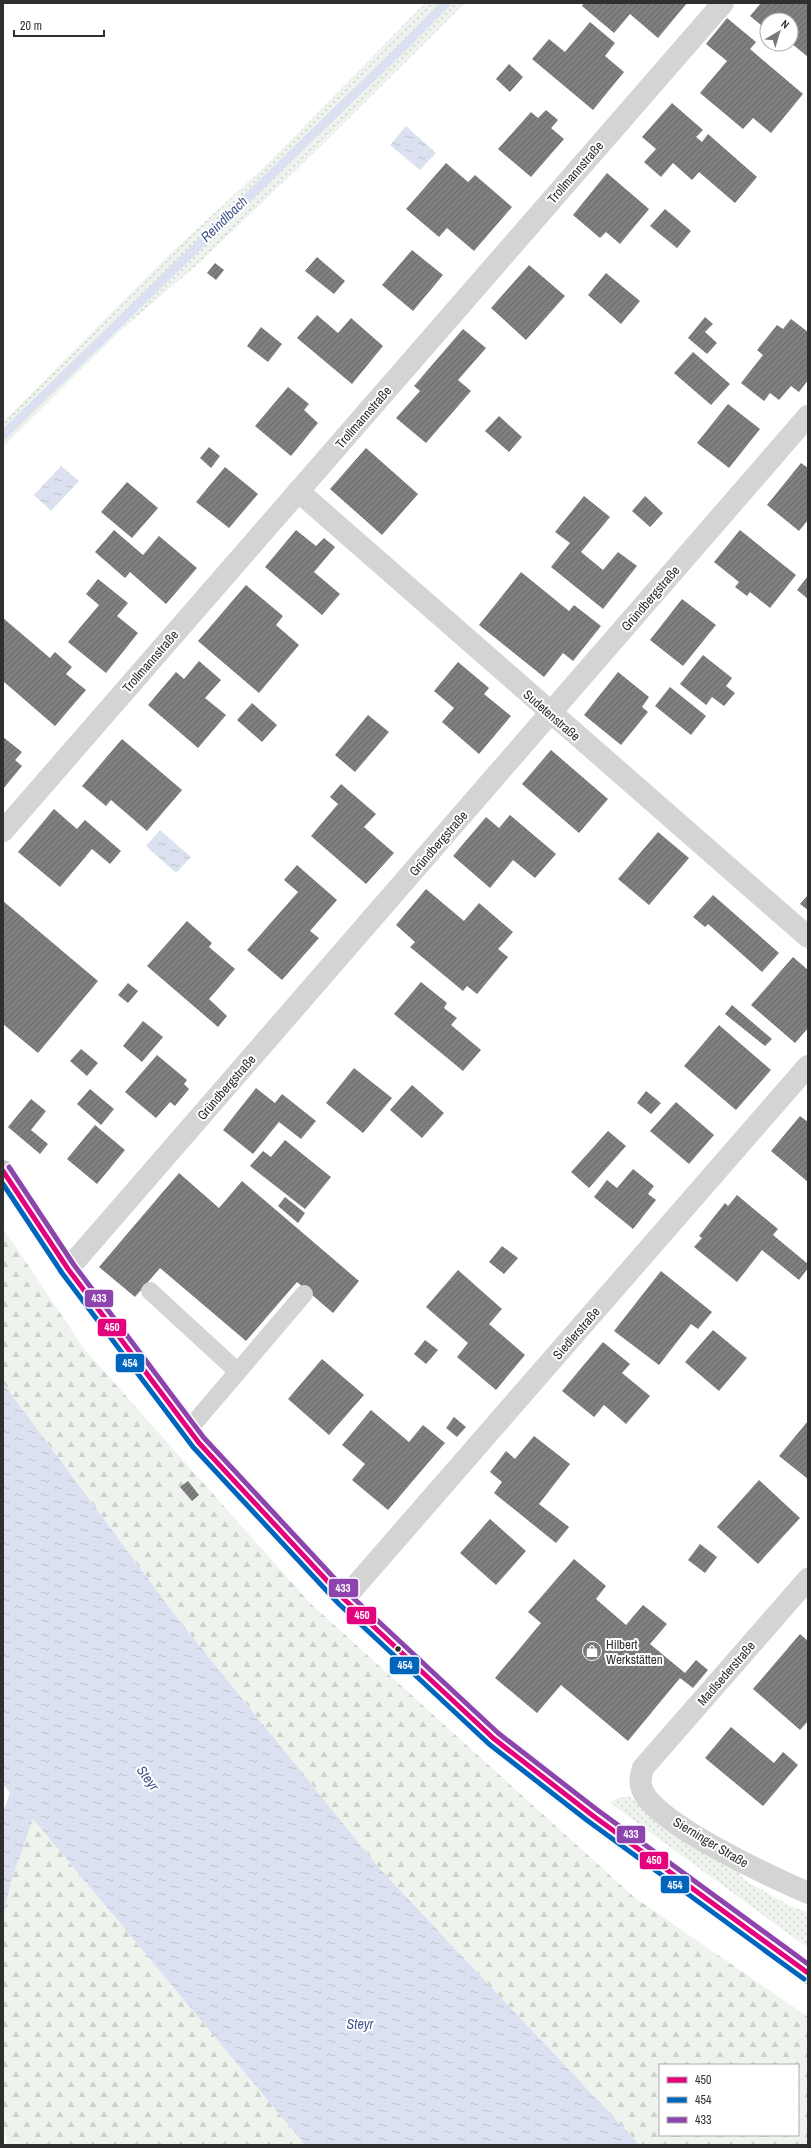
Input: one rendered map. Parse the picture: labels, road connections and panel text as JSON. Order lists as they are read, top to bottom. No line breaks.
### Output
{"streets":{"street":["Trollmannstraße","Gründbergstraße","Sudetenstraße","Siedlerstraße","Madlsederstraße","Sierninger Straße"]},"crossings":[["Trollmannstraße","Sudetenstraße"],["Gründbergstraße","Sudetenstraße"],["Madlsederstraße","Sierninger Straße"]],"water":["Reindlbach","Steyr"],"places":{"shop":["Hilbert Werkstätten"]},"lines":["transit line 433","transit line 450","transit line 454"],"legend":["450","454","433"],"scale_bar":"20 m","north":"top right"}
